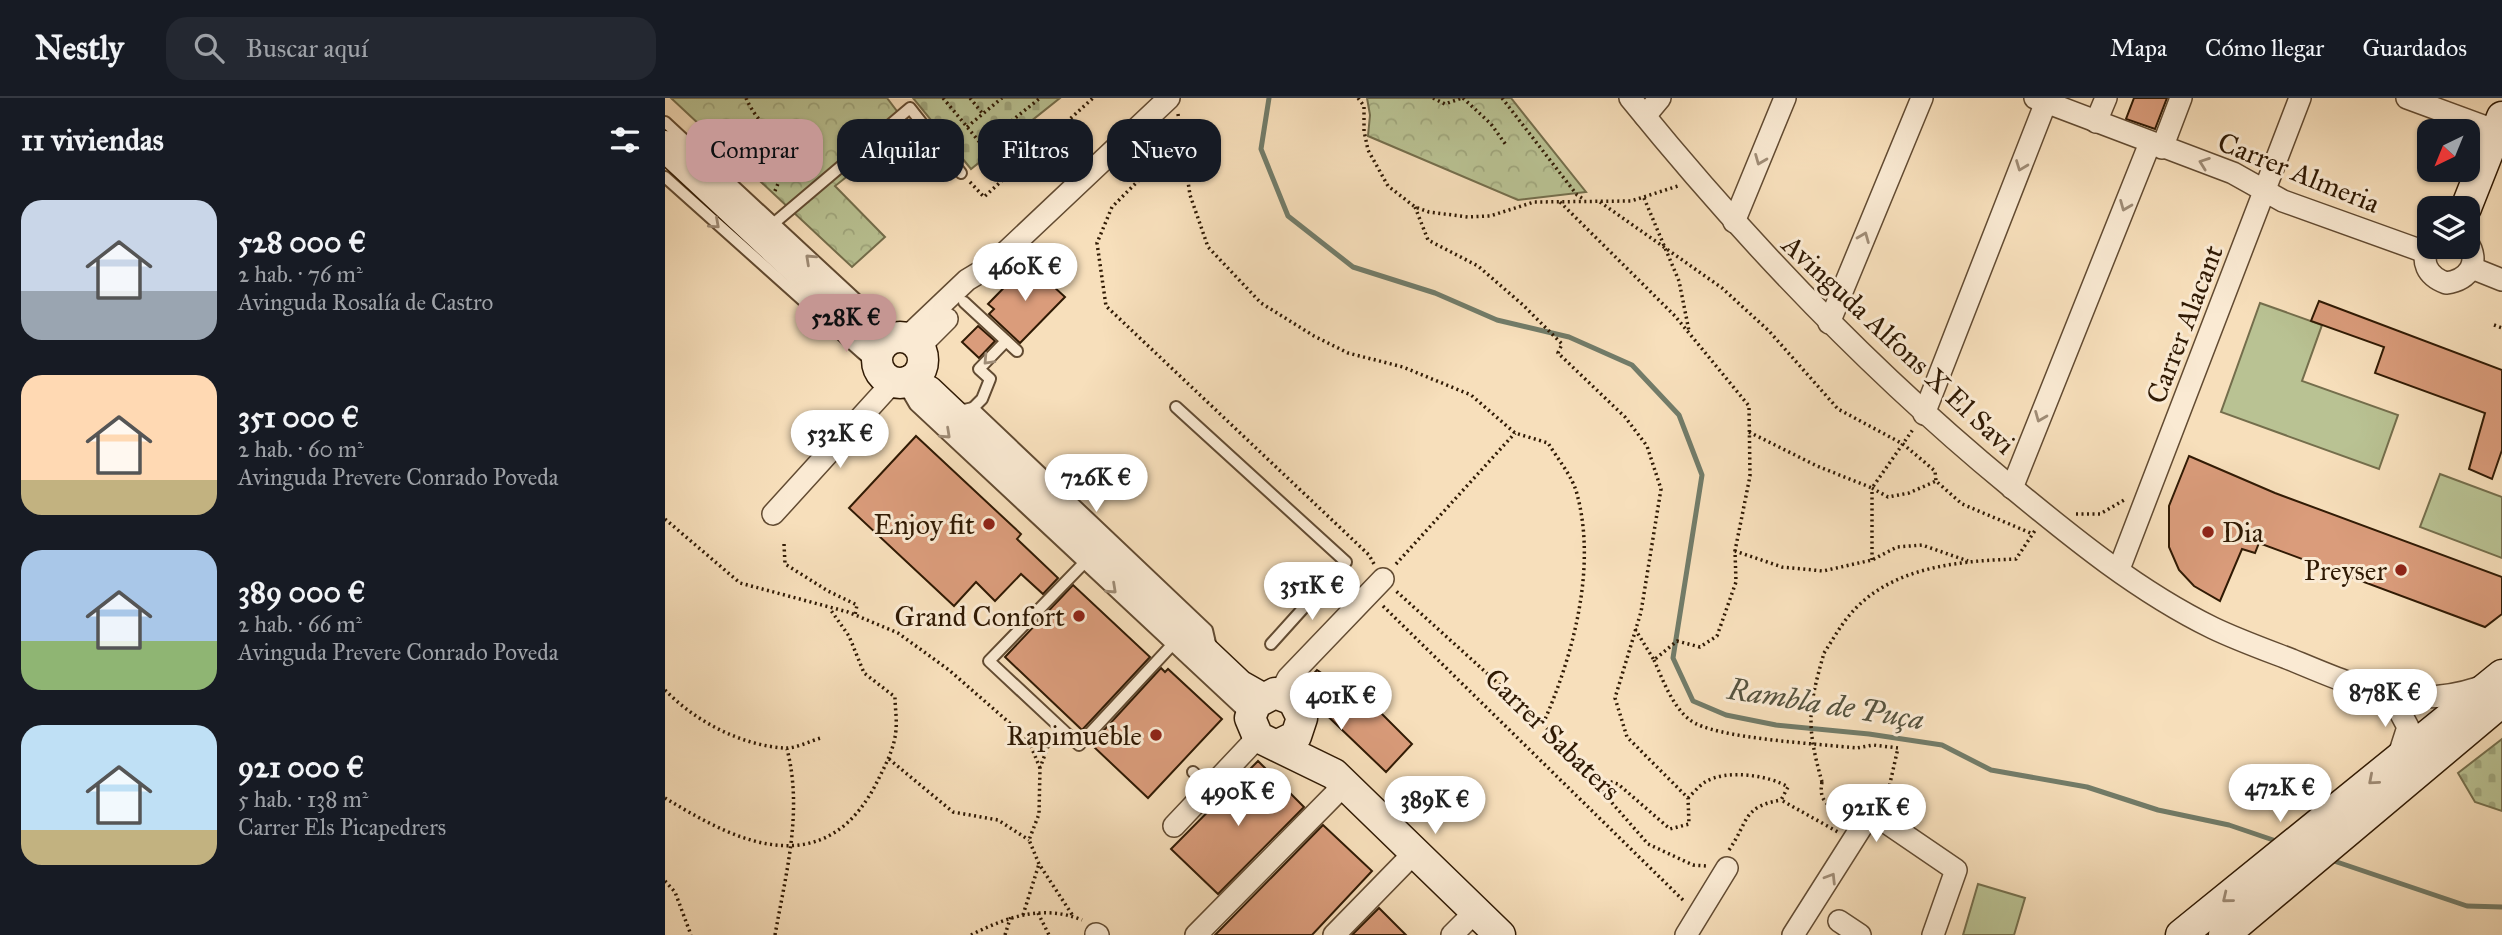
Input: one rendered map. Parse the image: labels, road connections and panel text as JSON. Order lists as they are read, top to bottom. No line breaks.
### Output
{"streets":{"street":["Carrer Almeria","Carrer Alacant","Avinguda Alfons X El Savi"],"path":["Carrer Sabaters"]},"crossings":[["Carrer Almeria","Carrer Alacant"],["Carrer Alacant","Avinguda Alfons X El Savi"]],"water":["Rambla de Puça"],"places":["Enjoy fit","Dia","Preyser","Grand Confort","Rapimueble"],"north":"bottom left","page":{"header":"Nestly","search":"Buscar aquí","nav":["Mapa","Cómo llegar","Guardados"],"heading":"11 viviendas","chip":["Comprar","Alquilar","Filtros","Nuevo"],"list":[{"name":"528 000 €","note":"2 hab. · 76 m² · Avinguda Rosalía de Castro"},{"name":"351 000 €","note":"2 hab. · 60 m² · Avinguda Prevere Conrado Poveda"},{"name":"389 000 €","note":"2 hab. · 66 m² · Avinguda Prevere Conrado Poveda"},{"name":"921 000 €","note":"5 hab. · 138 m² · Carrer Els Picapedrers"}],"price":["460K €","528K €","532K €","726K €","351K €","878K €","401K €","472K €","490K €","389K €","921K €"]}}
